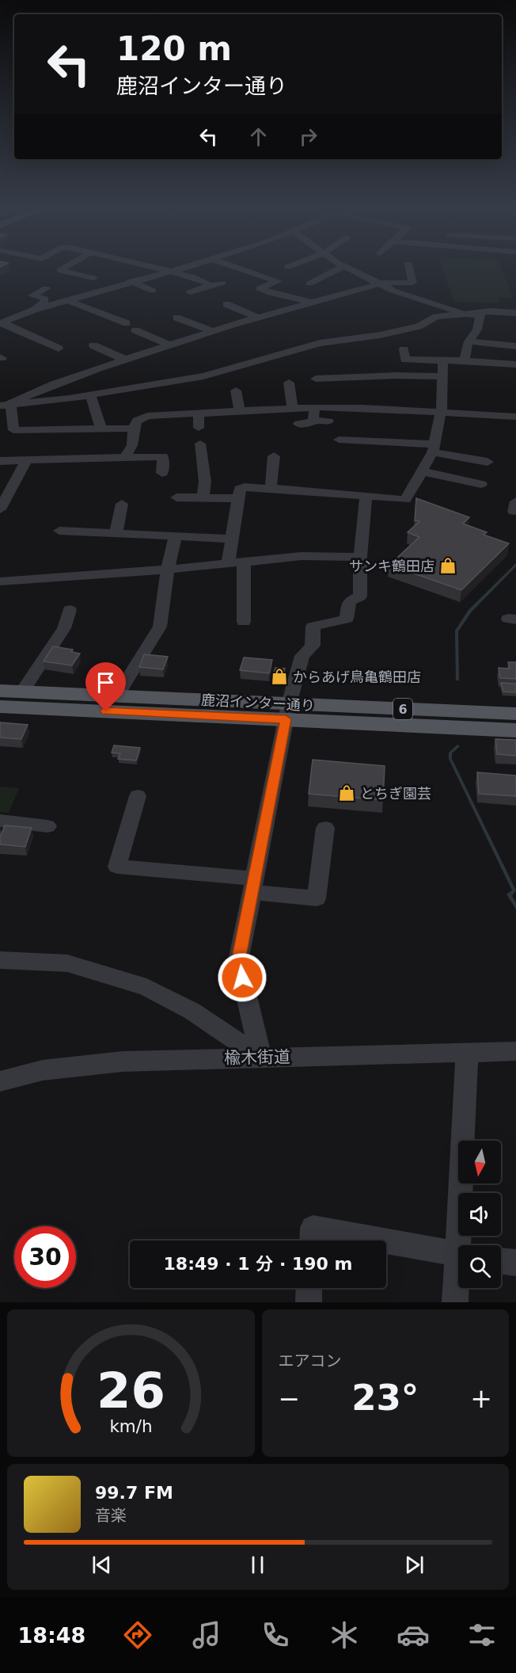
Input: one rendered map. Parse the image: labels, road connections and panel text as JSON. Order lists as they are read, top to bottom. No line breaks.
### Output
{"streets":{"main road":["鹿沼インター通り","6"],"street":["楡木街道"]},"places":{"shop":["サンキ鶴田店","からあげ鳥亀鶴田店","とちぎ園芸"]},"north":"bottom","page":{"turn":["120 m","鹿沼インター通り"],"limit":"30","trip":"18:49 · 1 分 · 190 m","tile":"エアコン","heat":["−","23°","+"],"song":["99.7 FM","音楽"],"tabs":"18:48","gauge":["26","km/h"]}}
